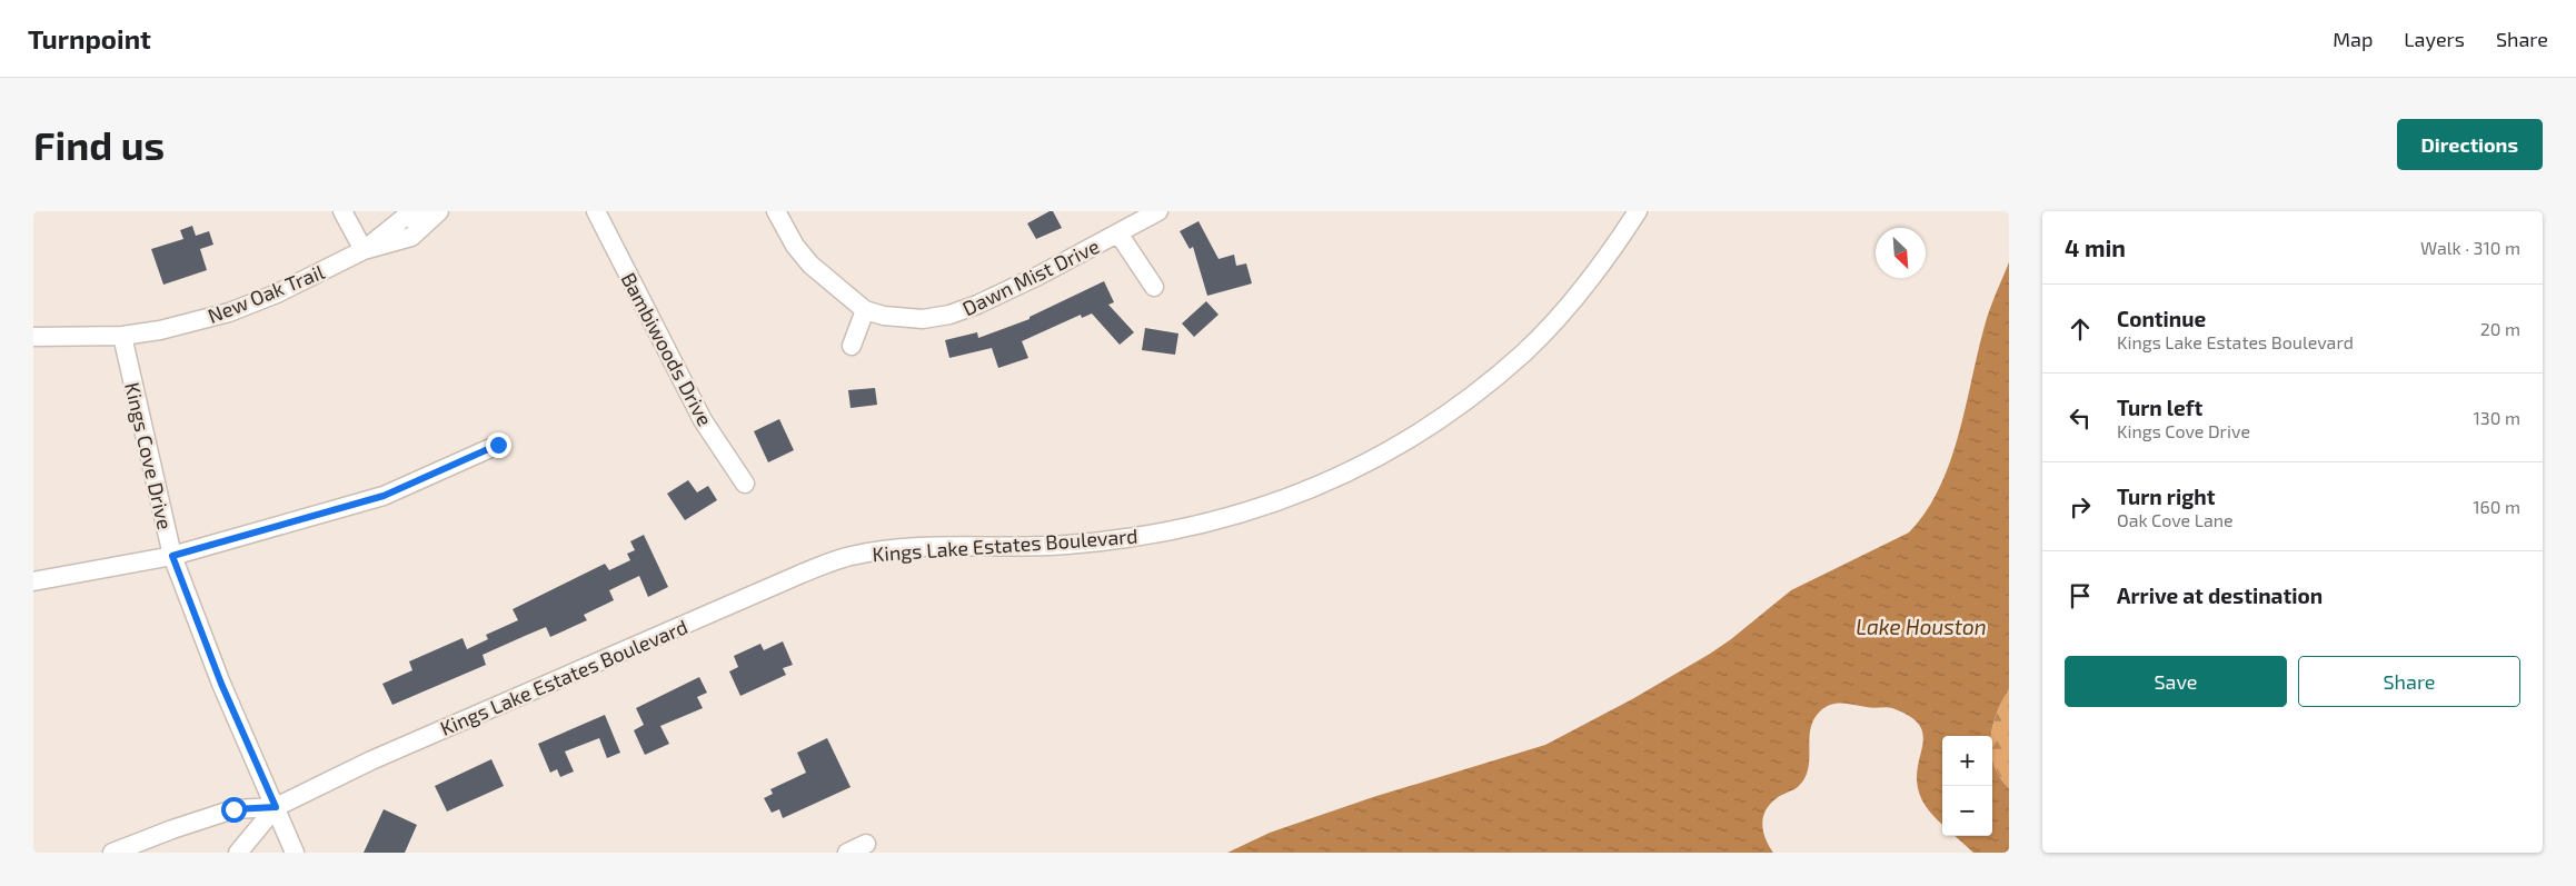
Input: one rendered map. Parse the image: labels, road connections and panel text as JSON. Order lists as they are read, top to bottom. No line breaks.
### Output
{"streets":{"street":["Dawn Mist Drive","New Oak Trail","Bambiwoods Drive","Kings Cove Drive","Kings Lake Estates Boulevard"]},"crossings":[["New Oak Trail","Kings Cove Drive"],["Kings Cove Drive","Kings Lake Estates Boulevard"]],"water":["Lake Houston"],"north":"bottom right","page":{"header":"Turnpoint","nav":["Map","Layers","Share"],"buttons":["Directions",["Save","Share"]],"title":"Find us","heading":["4 min","Walk · 310 m"],"list":[["Continue","Kings Lake Estates Boulevard","20 m"],["Turn left","Kings Cove Drive","130 m"],["Turn right","Oak Cove Lane","160 m"],"Arrive at destination"],"map_buttons":["+","−"]}}
